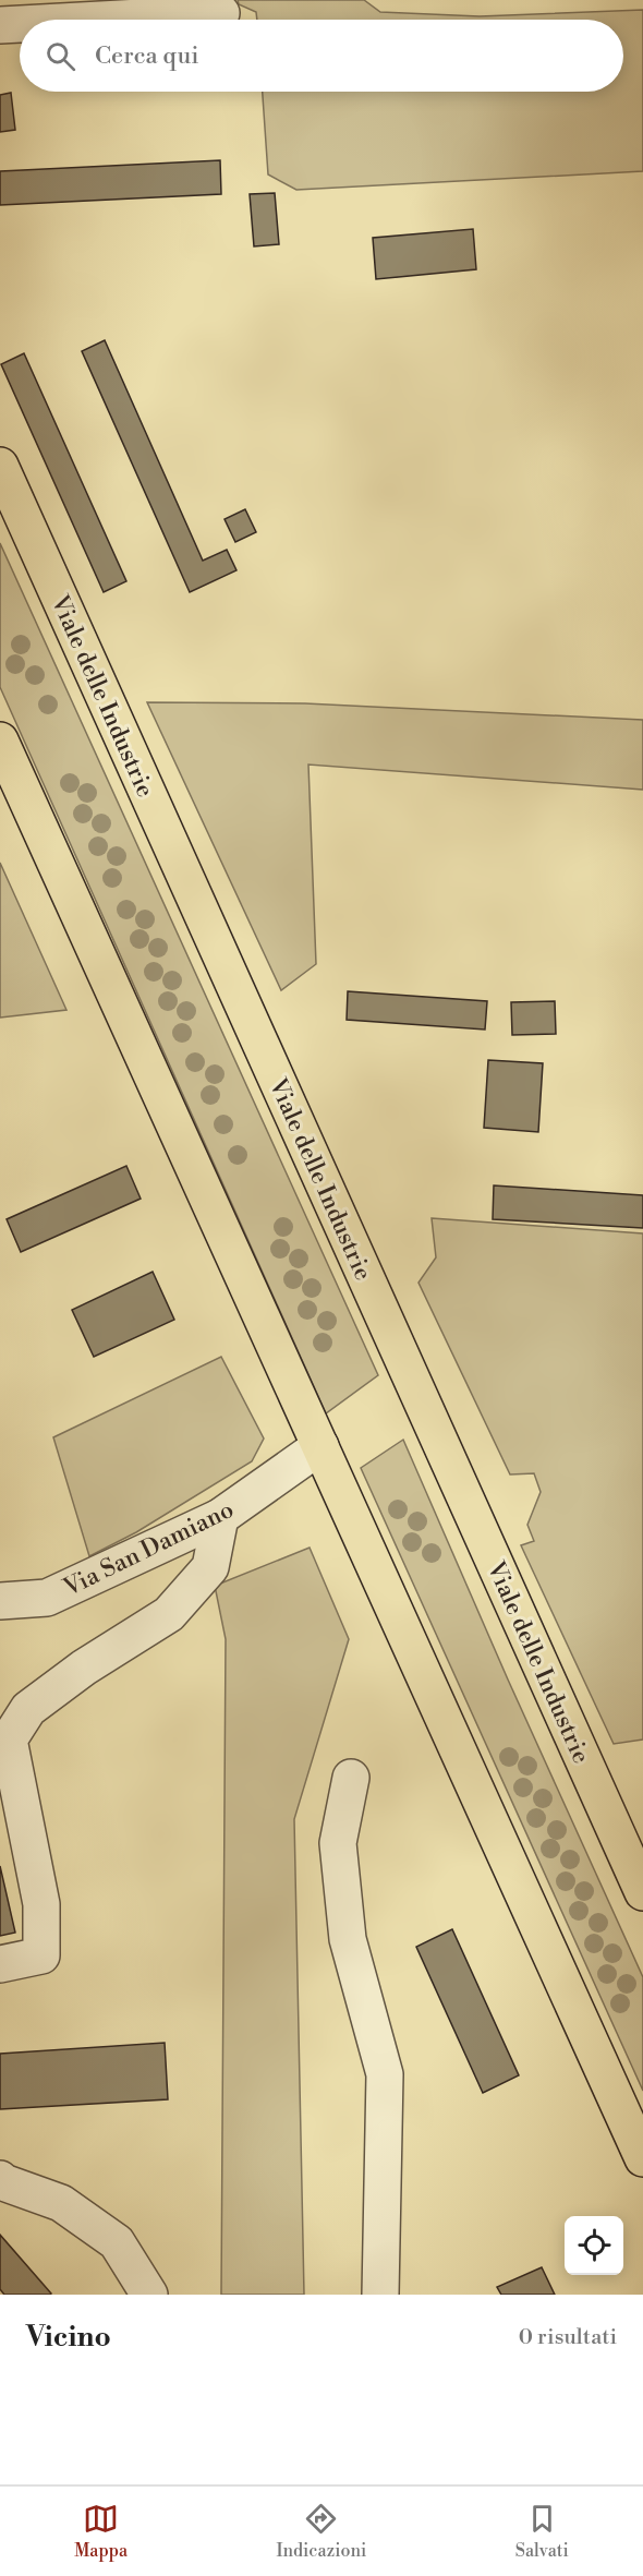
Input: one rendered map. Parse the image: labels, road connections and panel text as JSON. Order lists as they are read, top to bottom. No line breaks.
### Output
{"streets":{"main road":["Viale delle Industrie"],"street":["Via San Damiano"]},"page":{"search":"Cerca qui","heading":["Vicino","0 risultati"],"nav":["Mappa","Indicazioni","Salvati"]}}
